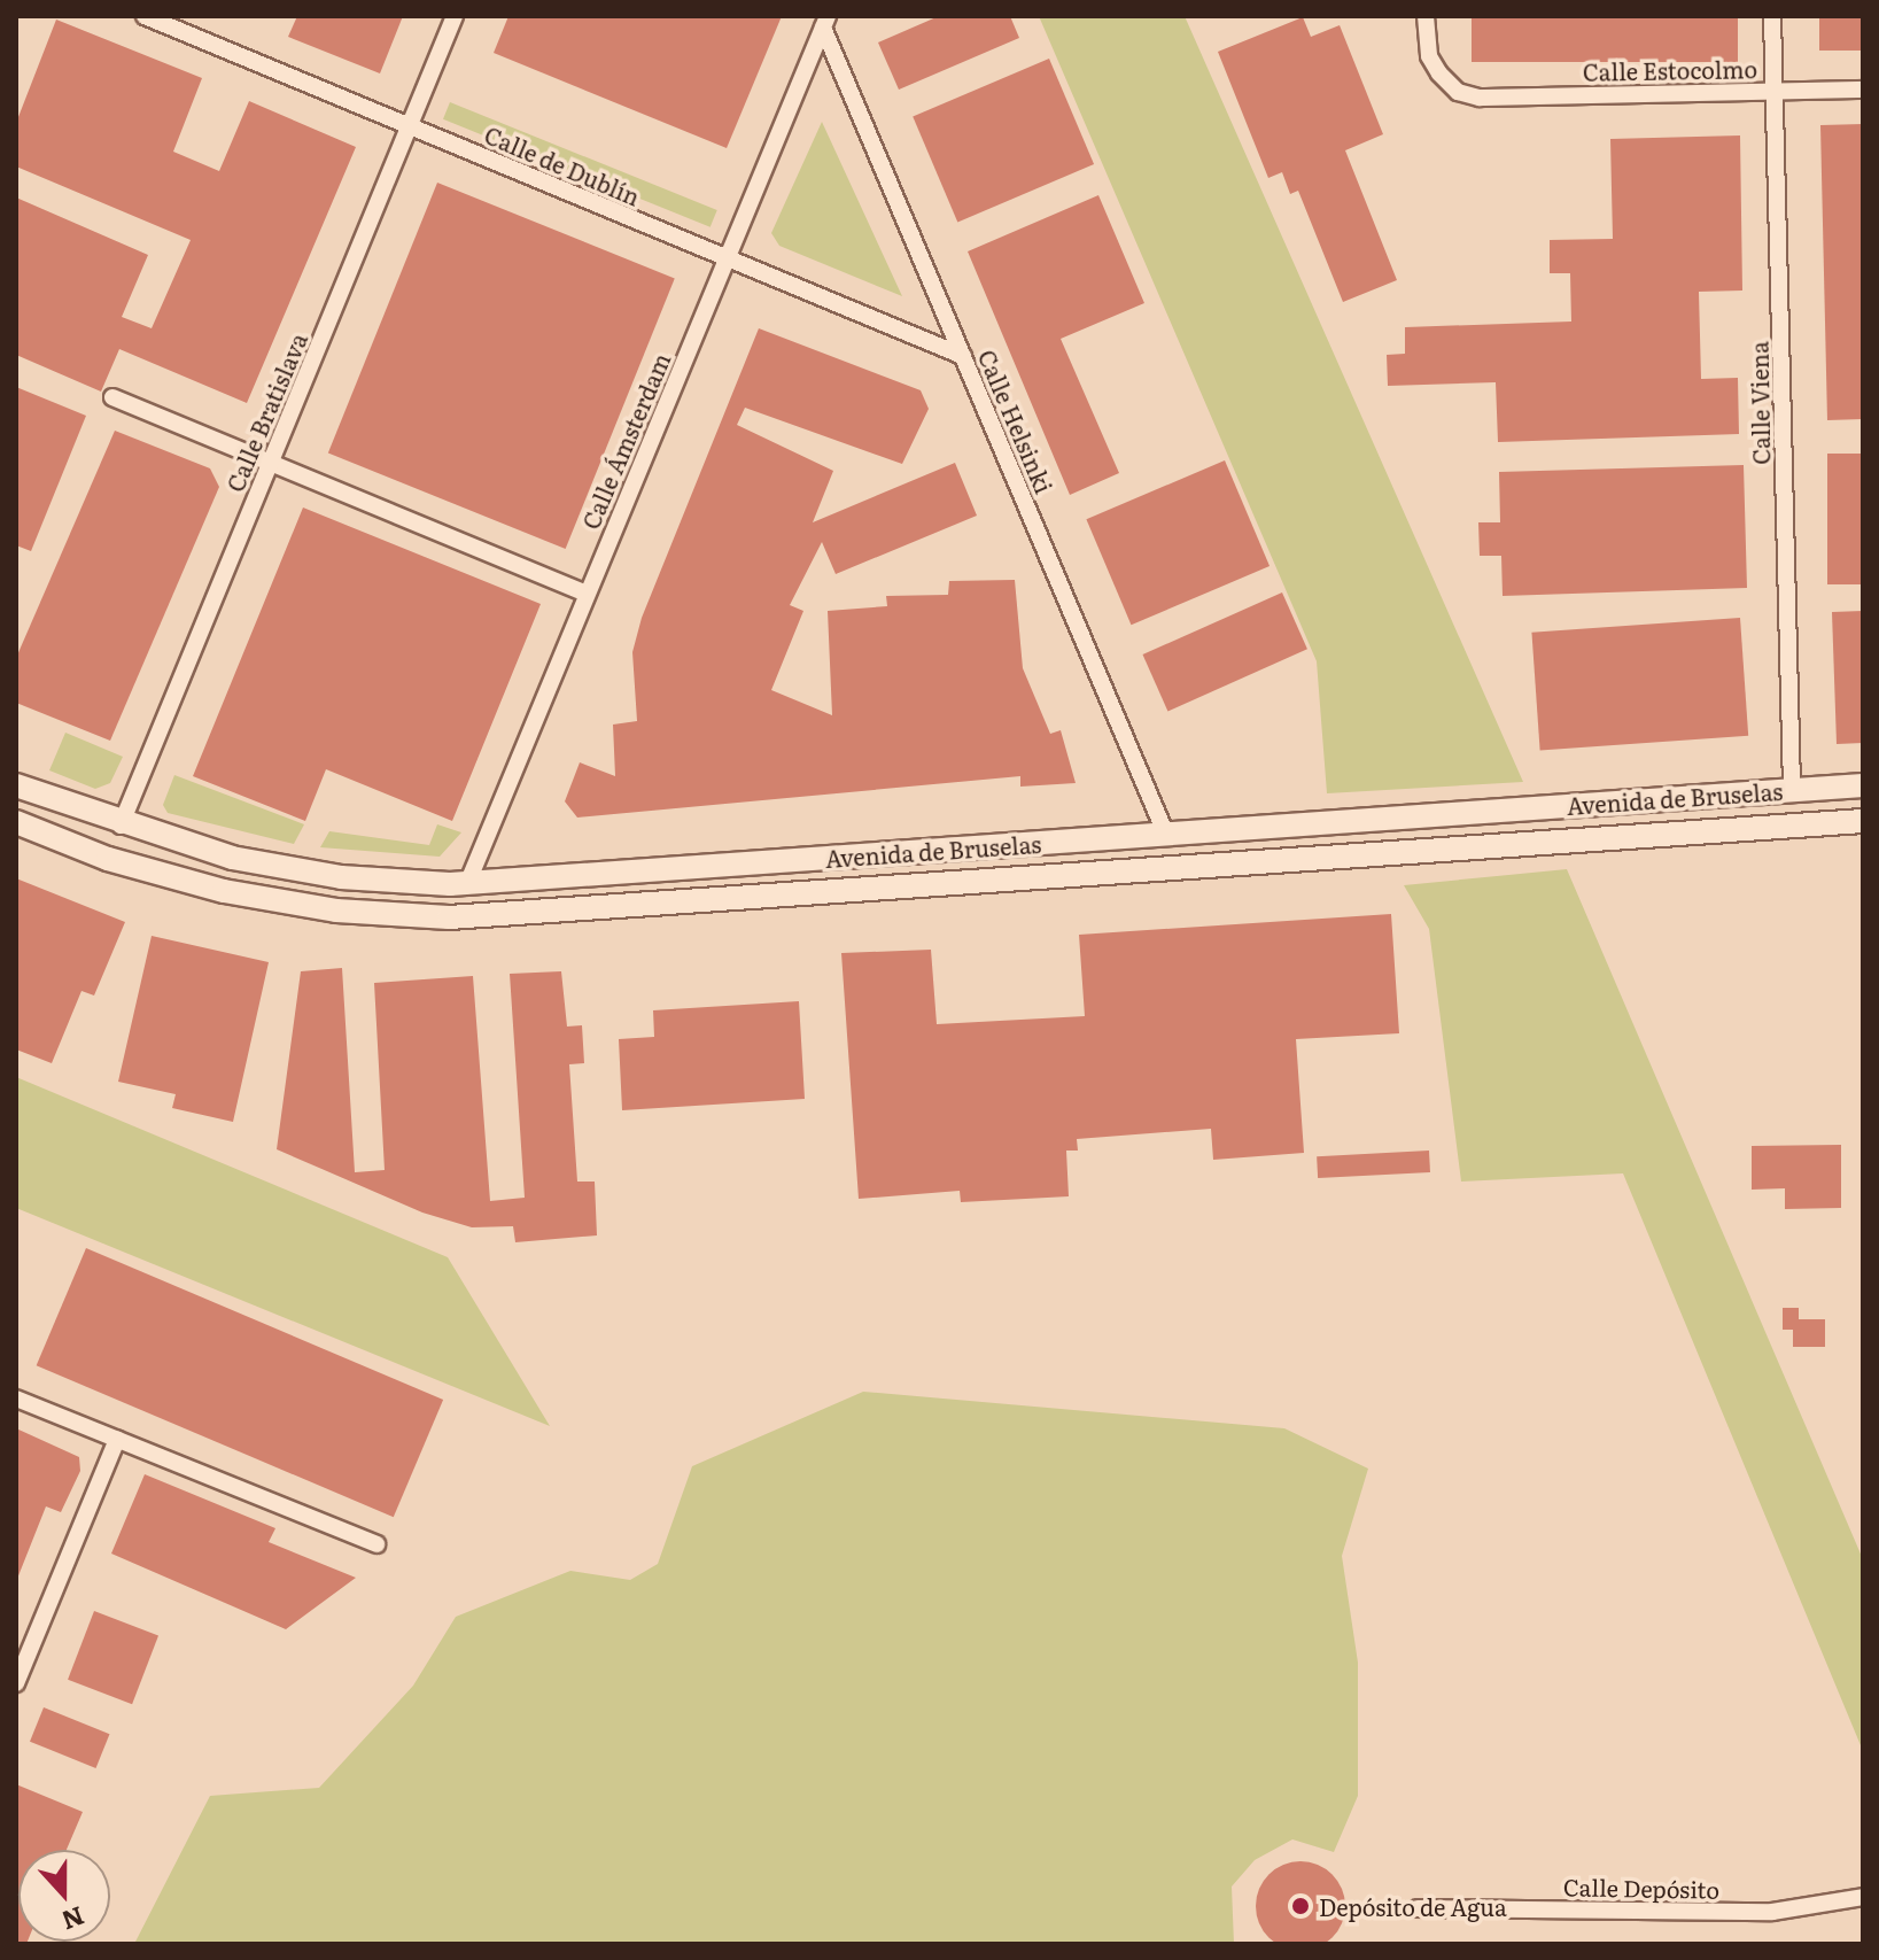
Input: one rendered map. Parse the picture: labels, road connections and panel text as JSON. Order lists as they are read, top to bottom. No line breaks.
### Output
{"streets":{"main road":["Avenida de Bruselas"],"street":["Calle Estocolmo","Calle de Dublín","Calle Viena","Calle Bratislava","Calle Helsinki","Calle Ámsterdam","Calle Depósito"]},"crossings":[["Calle Estocolmo","Calle Viena"],["Calle de Dublín","Calle Bratislava"],["Calle de Dublín","Calle Helsinki"],["Calle de Dublín","Calle Ámsterdam"],["Calle Viena","Avenida de Bruselas"],["Calle Bratislava","Avenida de Bruselas"],["Calle Helsinki","Calle Ámsterdam"],["Calle Helsinki","Avenida de Bruselas"],["Calle Ámsterdam","Avenida de Bruselas"]],"places":["Depósito de Agua"],"north":"bottom"}
